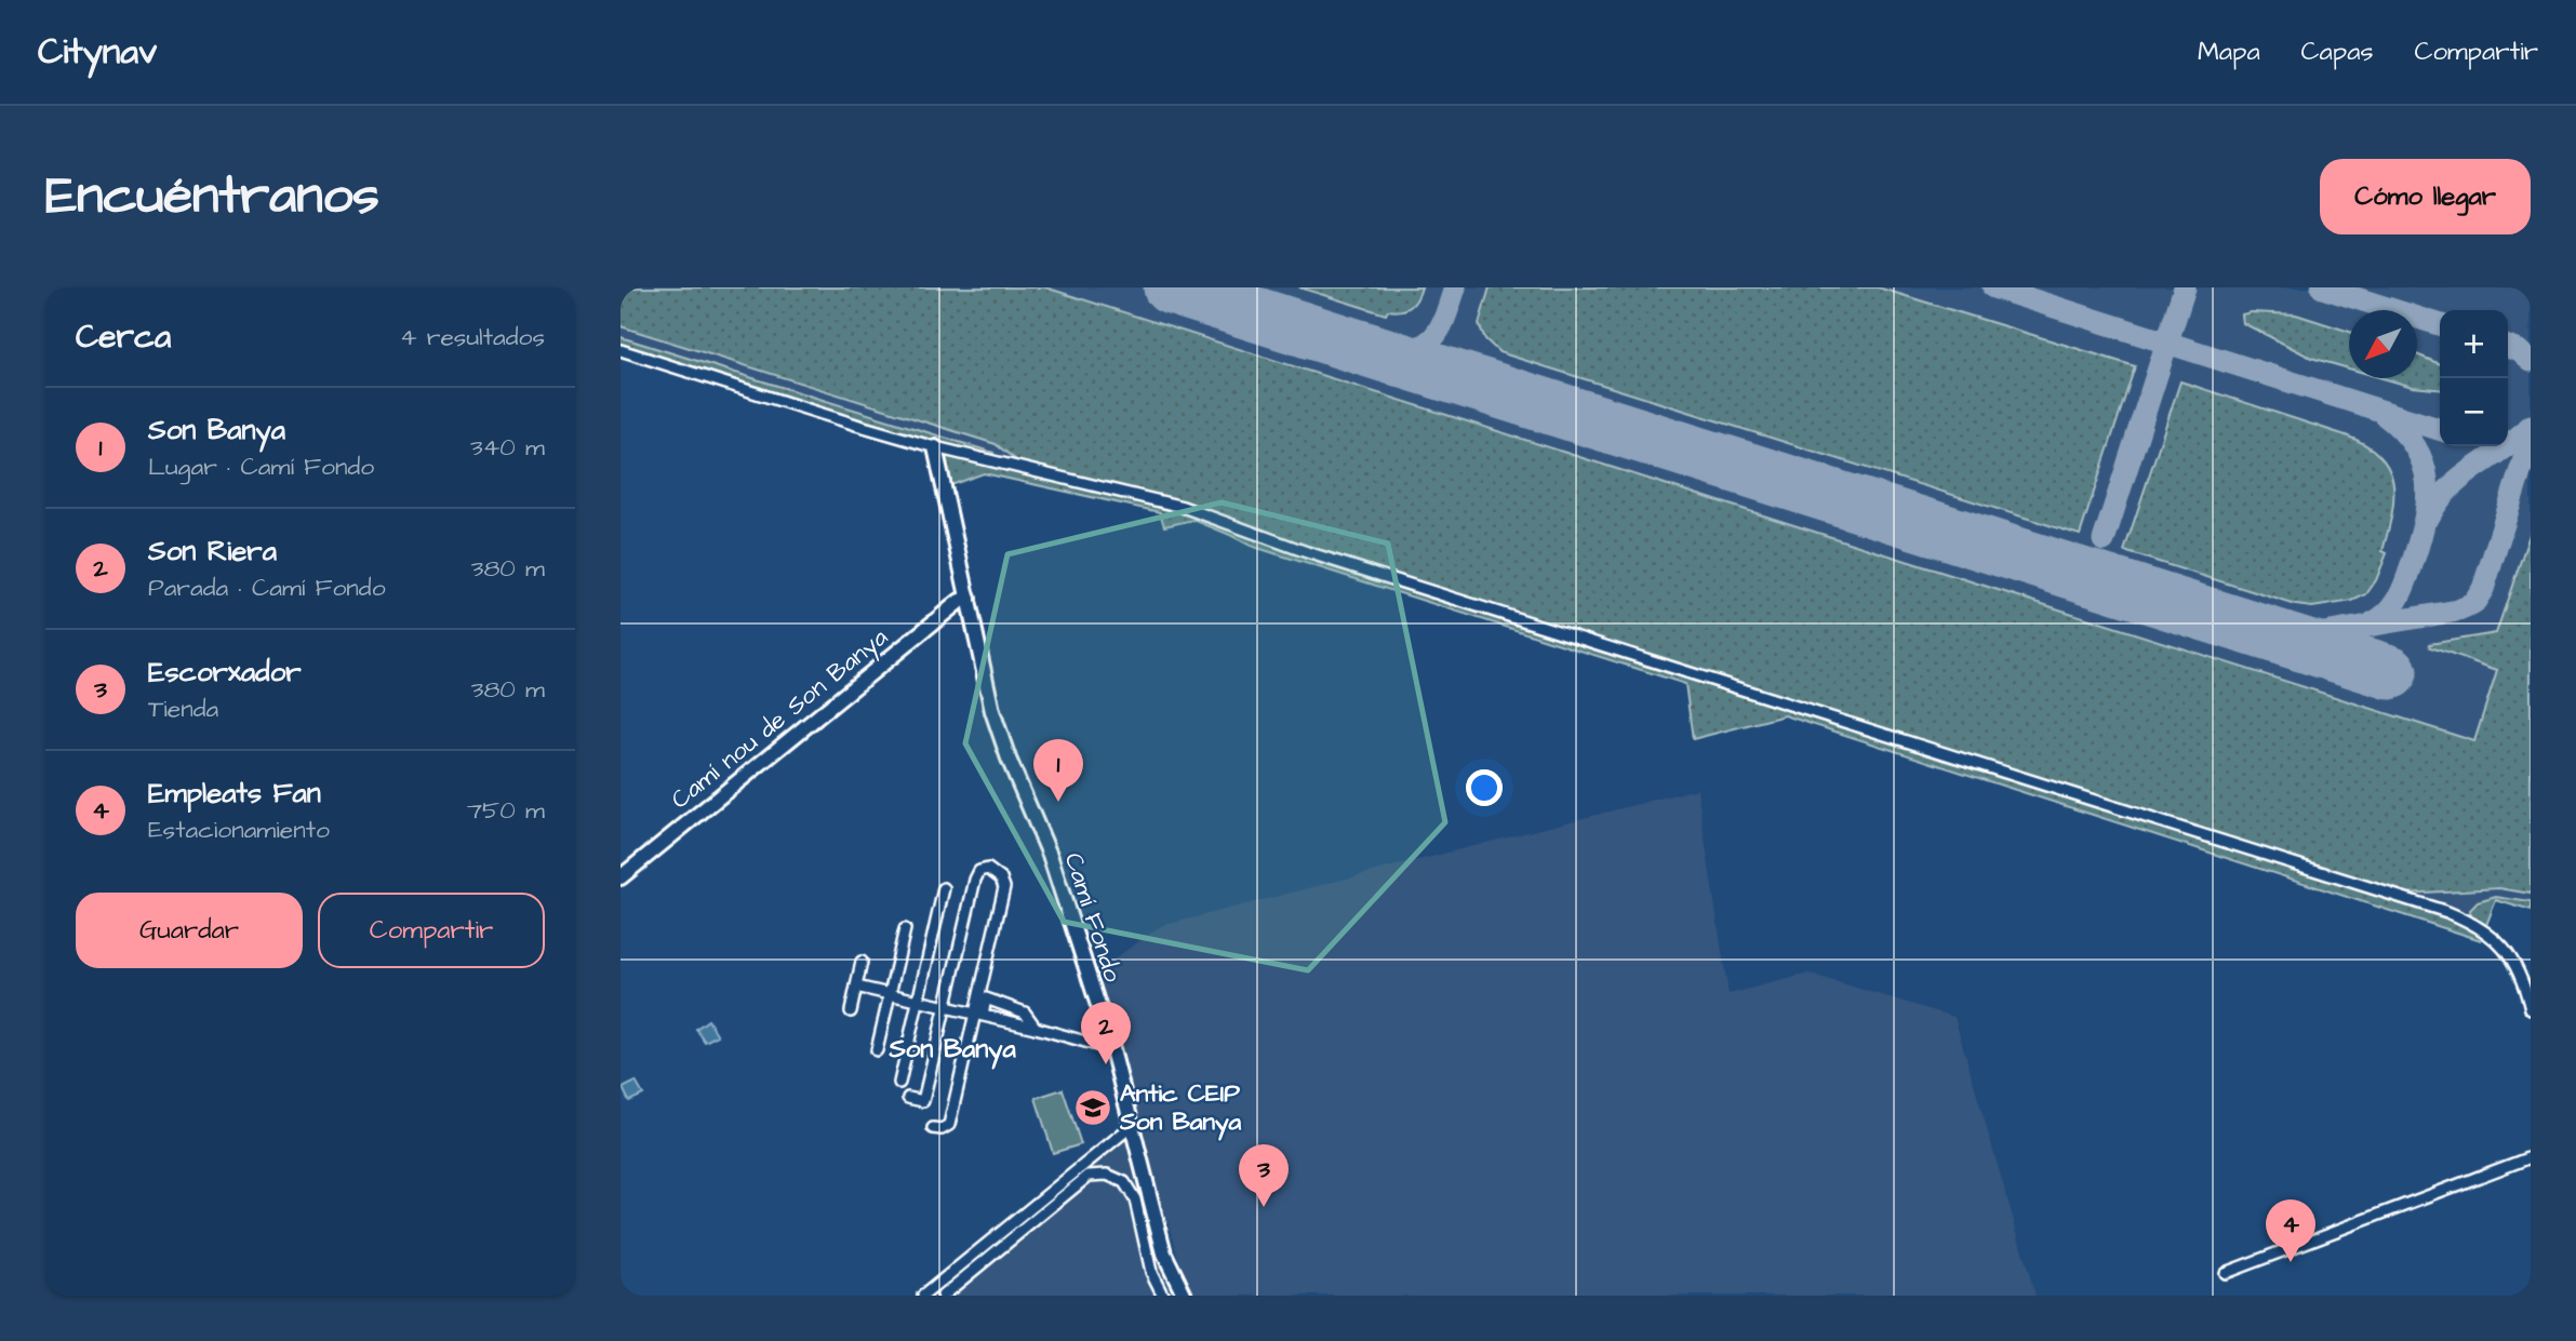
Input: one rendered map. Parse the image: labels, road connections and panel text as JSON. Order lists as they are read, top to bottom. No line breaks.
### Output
{"streets":{"street":["Camí nou de Son Banya","Camí Fondo"]},"crossings":[["Camí nou de Son Banya","Camí Fondo"]],"districts":["Son Banya"],"places":{"school or university":["Antic CEIP Son Banya"]},"north":"bottom left","page":{"header":"Citynav","nav":["Mapa","Capas","Compartir"],"buttons":["Cómo llegar",["Guardar","Compartir"]],"title":"Encuéntranos","heading":["Cerca","4 resultados"],"map_buttons":["+","−"],"list":[{"mark":"1","name":"Son Banya","note":"Lugar · Camí Fondo","value":"340 m"},{"mark":"2","name":"Son Riera","note":"Parada · Camí Fondo","value":"380 m"},{"mark":"3","name":"Escorxador","note":"Tienda","value":"380 m"},{"mark":"4","name":"Empleats Fan","note":"Estacionamiento","value":"750 m"}],"pins":["1","2","3","4"]}}
